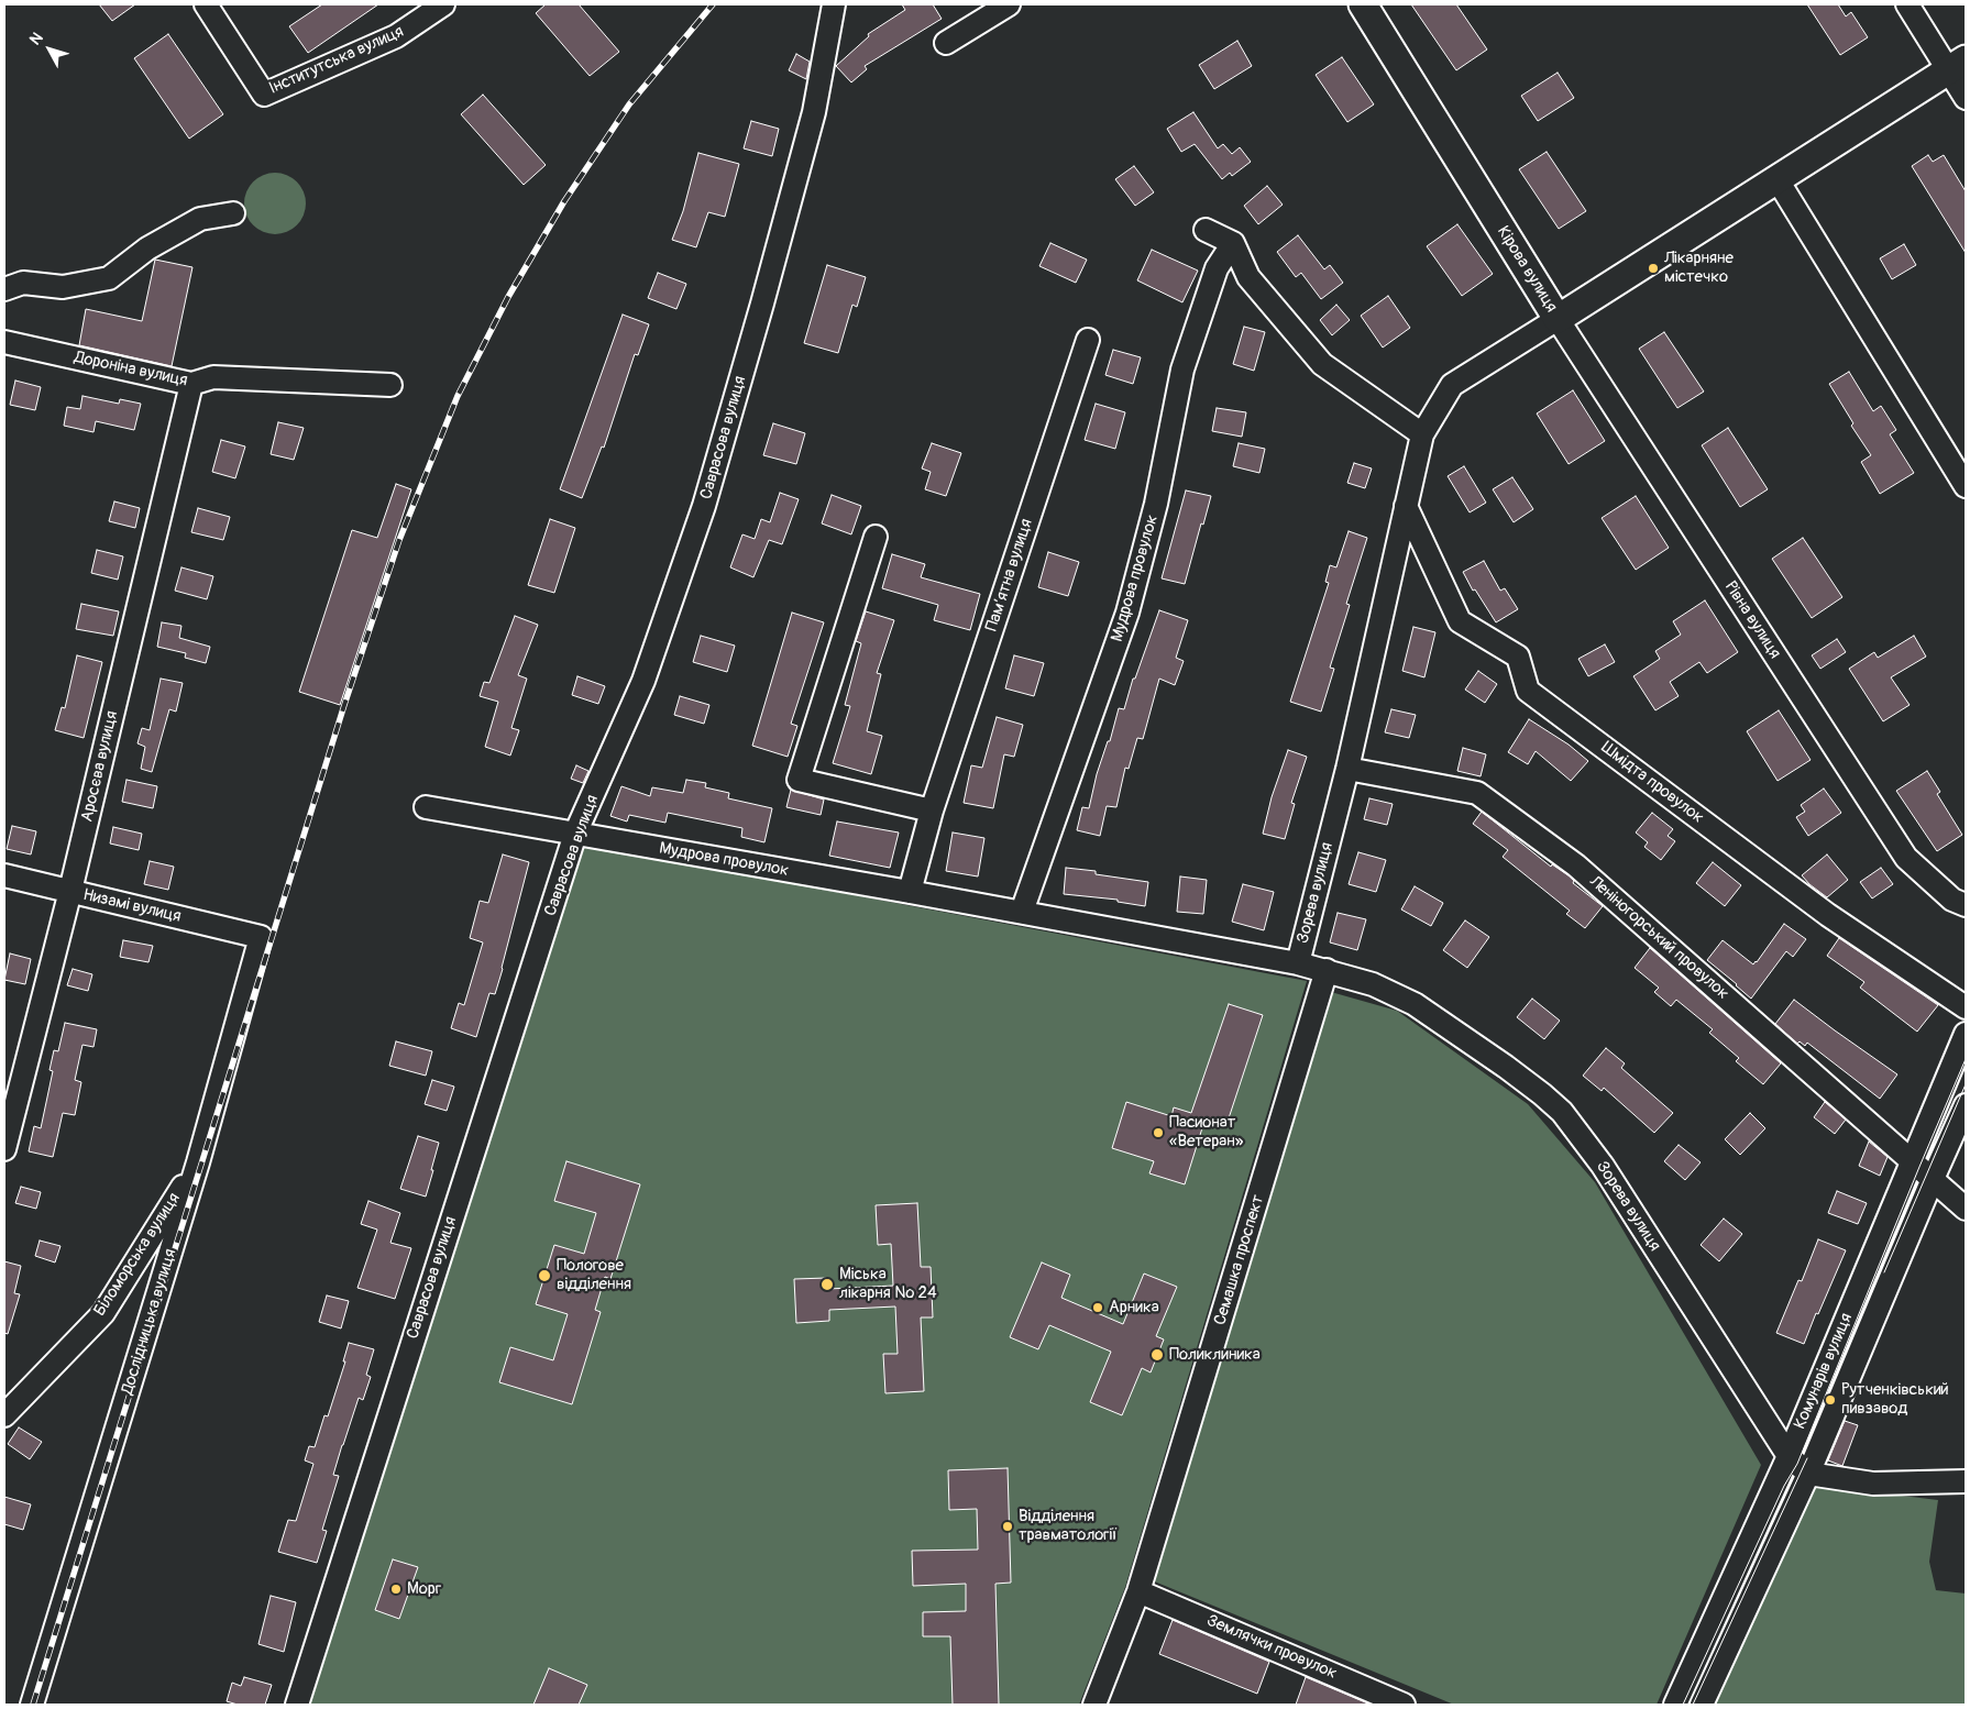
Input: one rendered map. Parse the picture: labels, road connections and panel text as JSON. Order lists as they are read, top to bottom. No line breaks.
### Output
{"streets":{"main road":["Кірова вулиця"],"street":["Інститутська вулиця","Дороніна вулиця","Саврасова вулиця","Пам’ятна вулиця","Мудрова провулок","Рівна вулиця","Аросєва вулиця","Шмідта провулок","Зорева вулиця","Низамі вулиця","Леніногорський провулок","Біломорська вулиця","Семашка проспект","Дослідницька вулиця","Комунарів вулиця","Землячки провулок"]},"crossings":[["Кірова вулиця","Рівна вулиця"],["Кірова вулиця","Зорева вулиця"],["Дороніна вулиця","Аросєва вулиця"],["Саврасова вулиця","Мудрова провулок"],["Пам’ятна вулиця","Мудрова провулок"],["Мудрова провулок","Зорева вулиця"],["Рівна вулиця","Зорева вулиця"],["Аросєва вулиця","Низамі вулиця"],["Шмідта провулок","Зорева вулиця"],["Зорева вулиця","Леніногорський провулок"],["Зорева вулиця","Семашка проспект"],["Зорева вулиця","Комунарів вулиця"],["Низамі вулиця","Дослідницька вулиця"],["Леніногорський провулок","Комунарів вулиця"],["Біломорська вулиця","Дослідницька вулиця"],["Семашка проспект","Землячки провулок"]],"places":["Лікарняне містечко","Пасионат «Ветеран»","Пологове відділення","Міська лікарня № 24","Арника","Поликлиника","Рутченківський пивзавод","Відділення травматології","Морг"],"north":"top left"}
